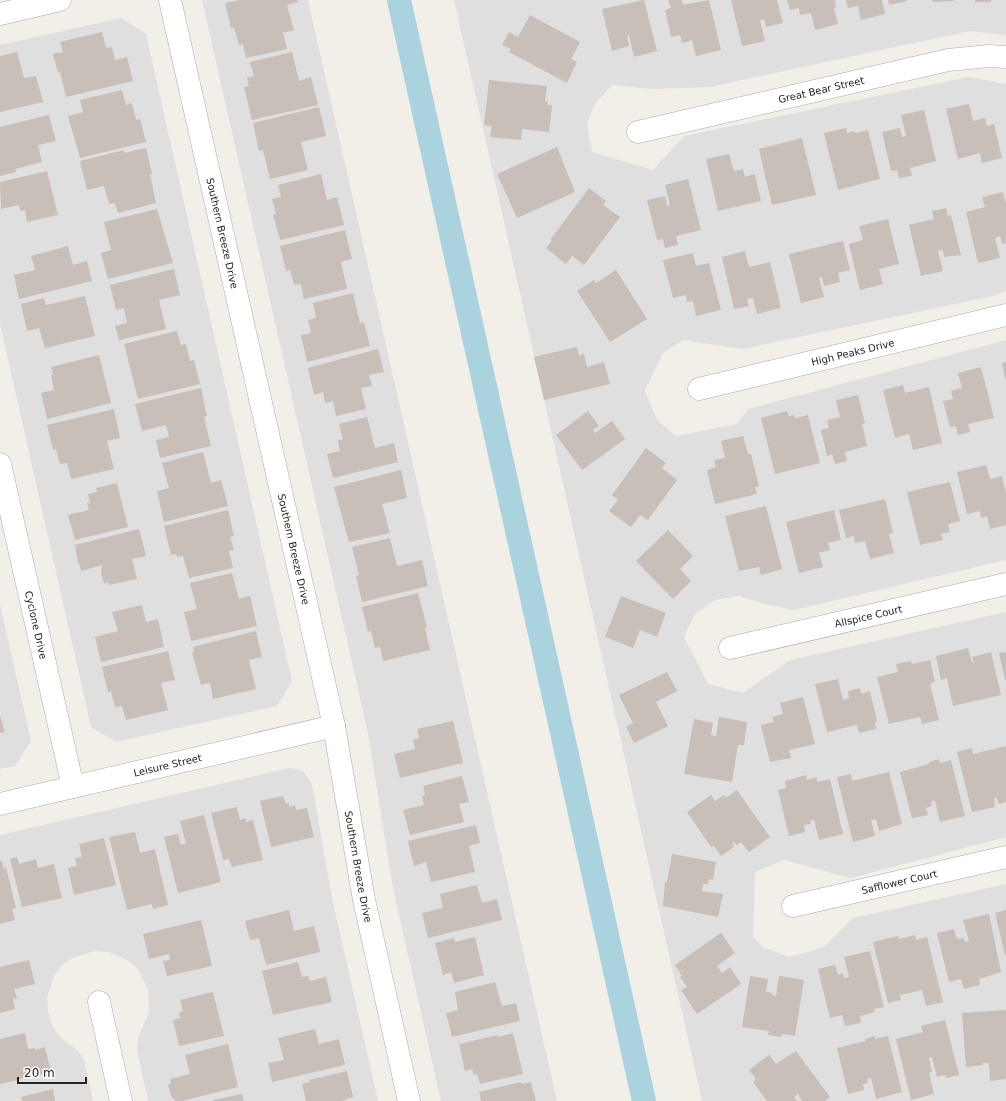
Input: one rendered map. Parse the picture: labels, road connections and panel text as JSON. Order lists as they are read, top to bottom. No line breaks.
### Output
{"streets":{"street":["Great Bear Street","Southern Breeze Drive","High Peaks Drive","Allspice Court","Cyclone Drive","Leisure Street","Safflower Court"]},"crossings":[["Southern Breeze Drive","Leisure Street"],["Cyclone Drive","Leisure Street"]],"scale_bar":"20 m"}
